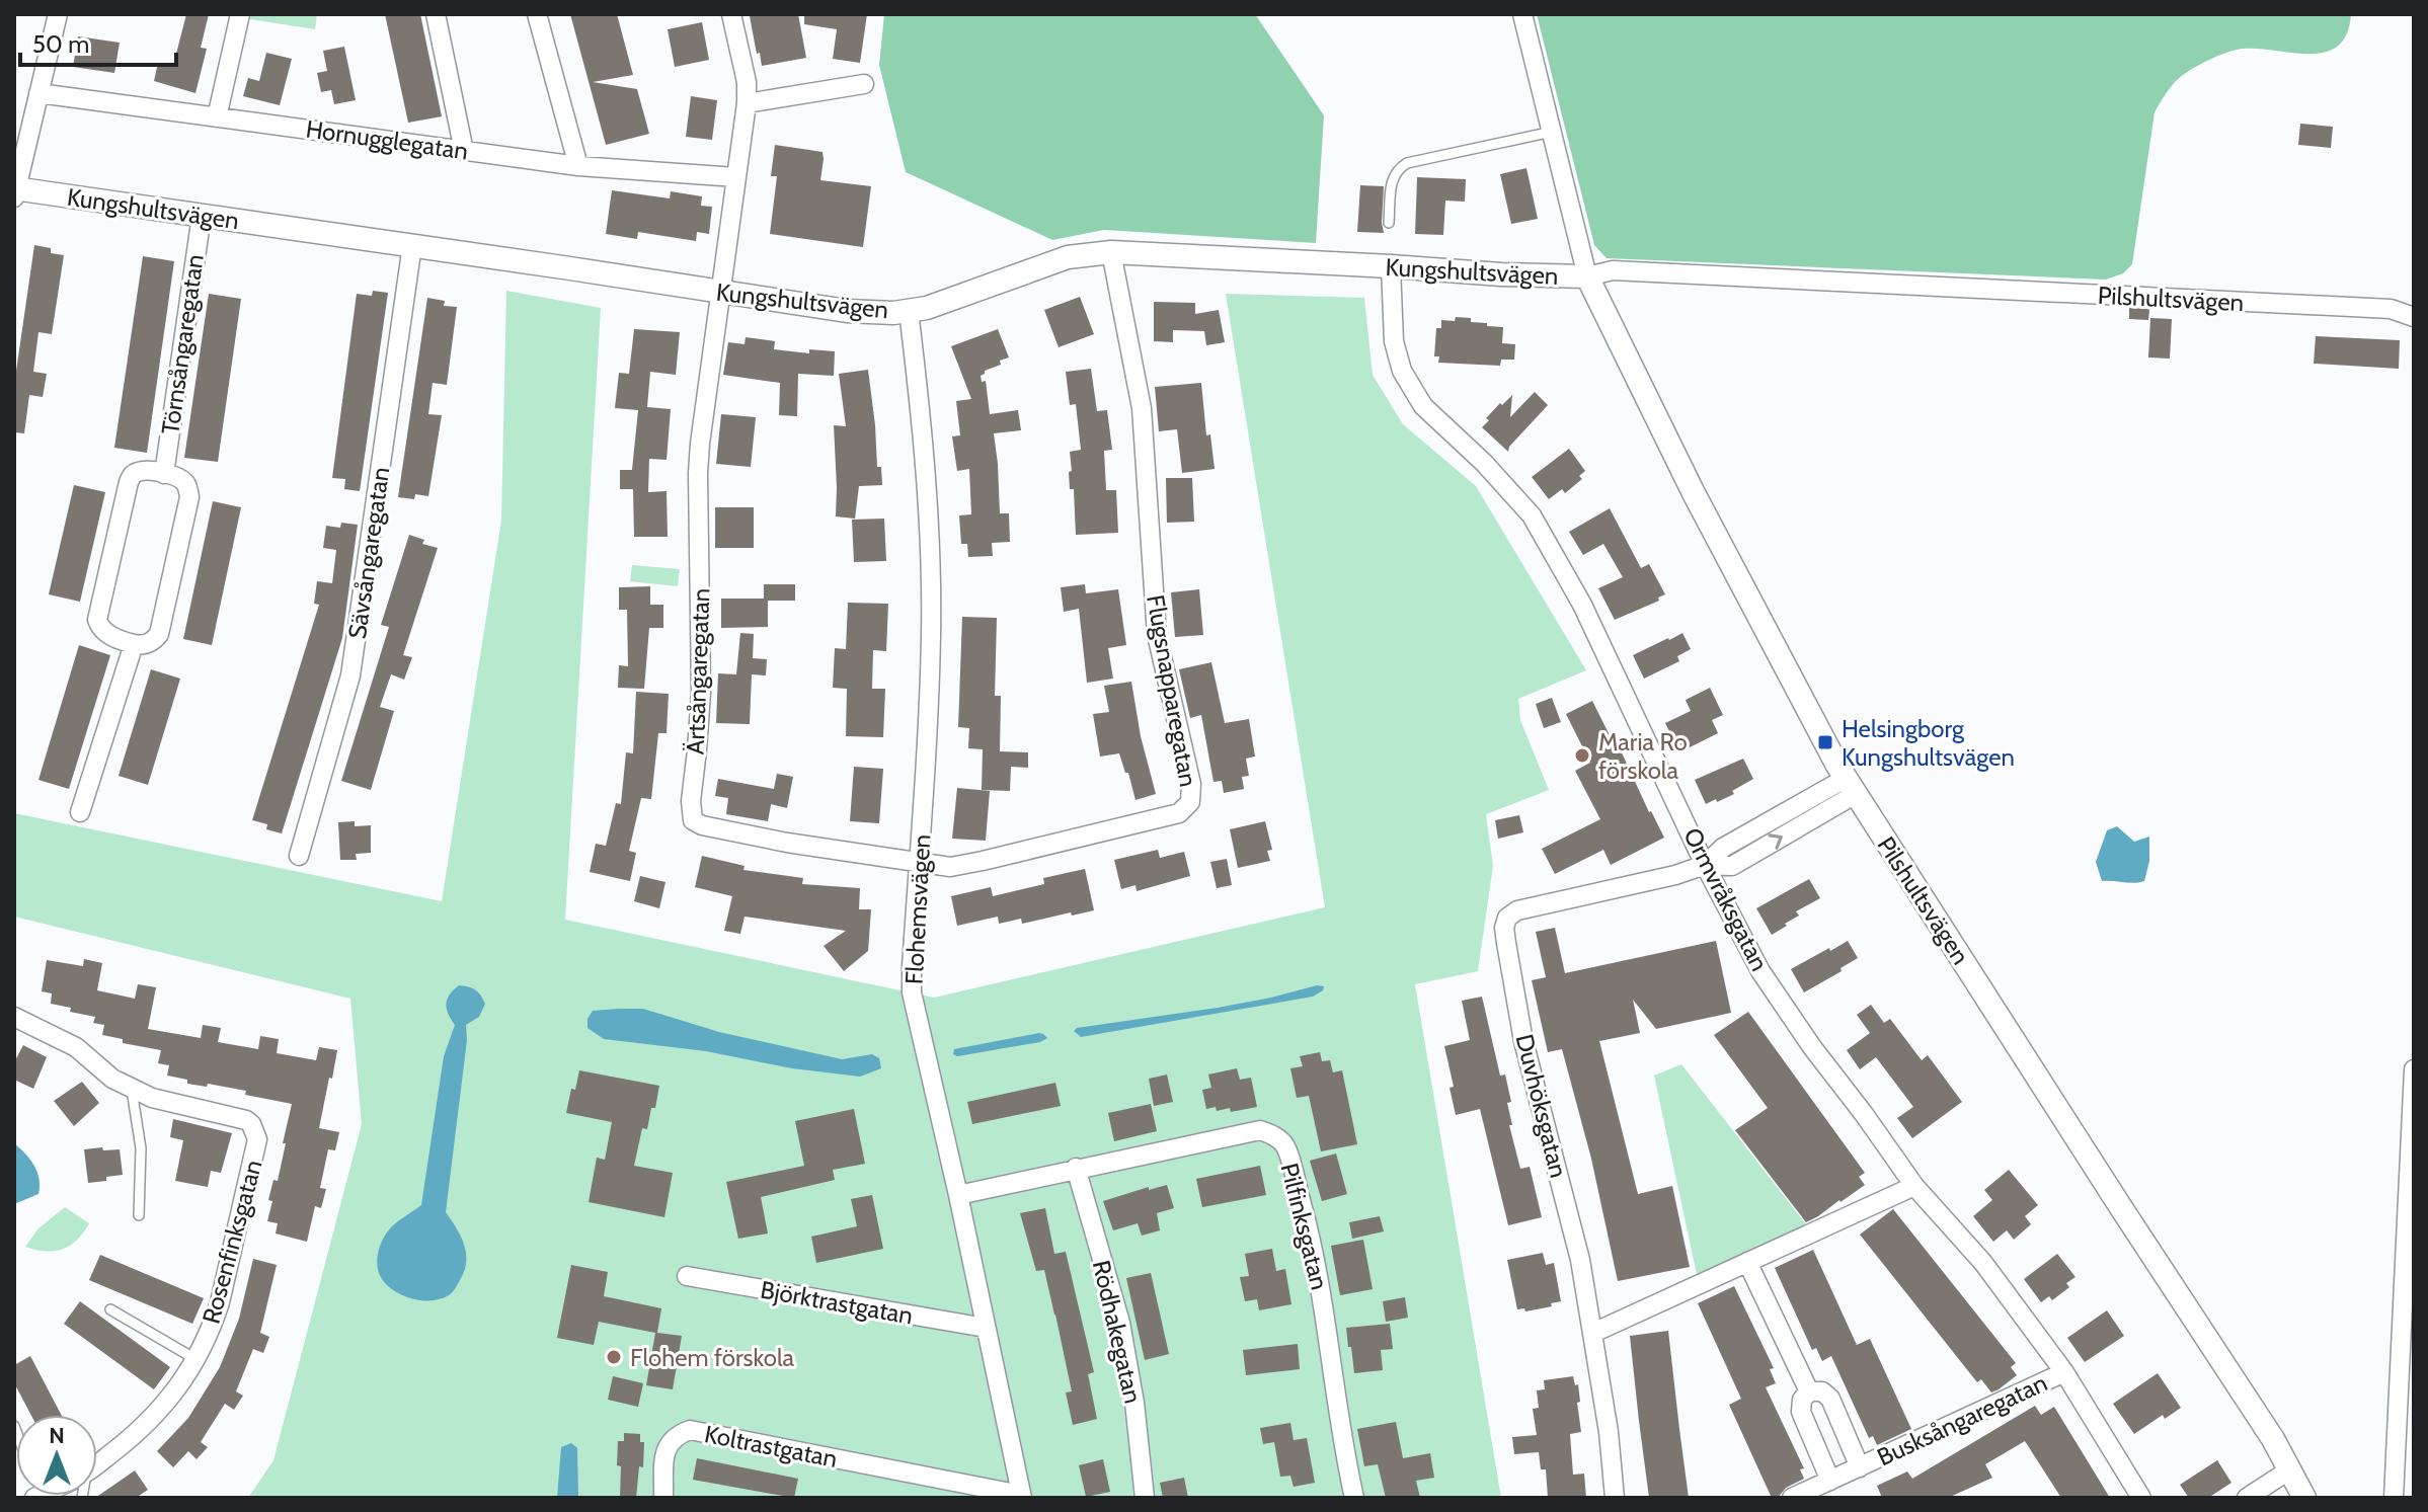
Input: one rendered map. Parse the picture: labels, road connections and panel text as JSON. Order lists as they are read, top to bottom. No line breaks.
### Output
{"streets":{"street":["Hornugglegatan","Kungshultsvägen","Pilshultsvägen","Törnsångaregatan","Sävsångaregatan","Ärtsångaregatan","Flugsnapparegatan","Ormvråksgatan","Flohemsvägen","Duvhöksgatan","Pilfinksgatan","Rosenfinksgatan","Björktrastgatan","Rödhakegatan","Busksångaregatan","Koltrastgatan"]},"crossings":[["Kungshultsvägen","Pilshultsvägen"],["Kungshultsvägen","Törnsångaregatan"],["Kungshultsvägen","Sävsångaregatan"],["Kungshultsvägen","Ärtsångaregatan"],["Kungshultsvägen","Flugsnapparegatan"],["Kungshultsvägen","Ormvråksgatan"],["Kungshultsvägen","Flohemsvägen"],["Pilshultsvägen","Duvhöksgatan"],["Ärtsångaregatan","Flugsnapparegatan"],["Ärtsångaregatan","Flohemsvägen"],["Flugsnapparegatan","Flohemsvägen"],["Ormvråksgatan","Duvhöksgatan"],["Ormvråksgatan","Busksångaregatan"],["Flohemsvägen","Pilfinksgatan"],["Flohemsvägen","Björktrastgatan"],["Flohemsvägen","Koltrastgatan"],["Pilfinksgatan","Rödhakegatan"]],"places":{"transit":["Helsingborg Kungshultsvägen"],"other":["Maria Ro förskola","Flohem förskola"]},"scale_bar":"50 m","north":"top"}
